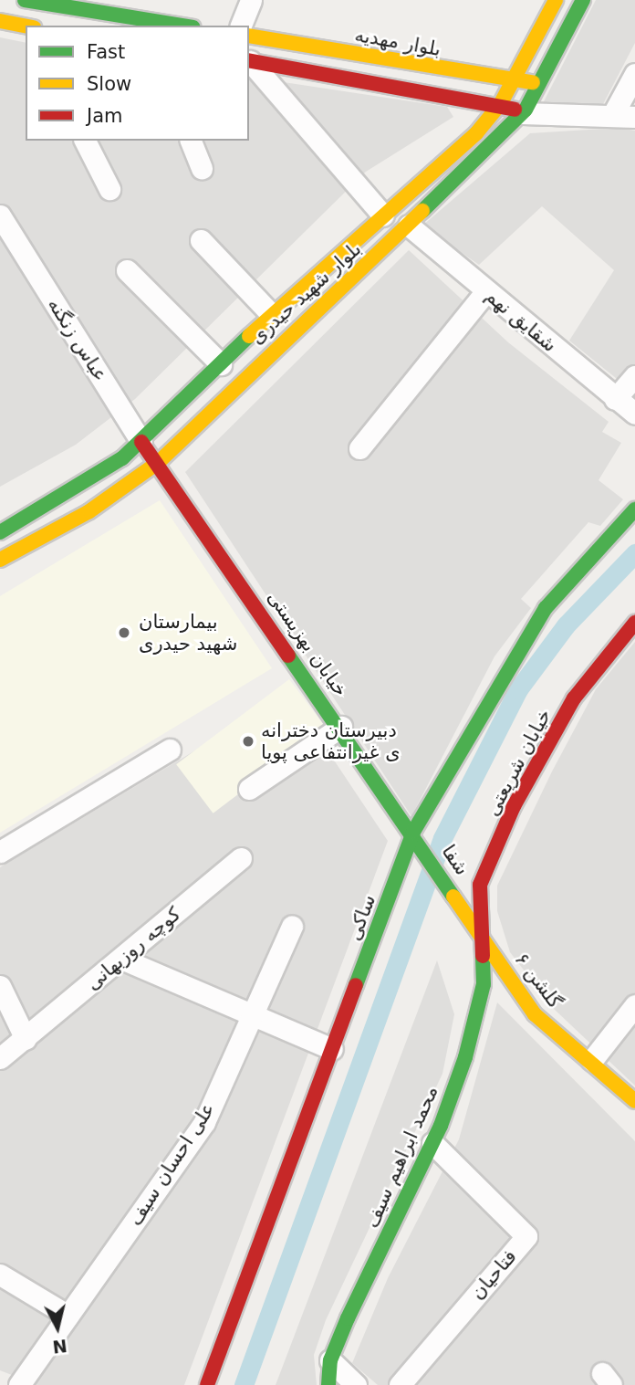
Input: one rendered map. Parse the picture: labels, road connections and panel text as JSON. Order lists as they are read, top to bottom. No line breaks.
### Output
{"streets":{"street":["بلوار مهدیه","بلوار شهید حیدری","شقایق نهم","عباس زنگنه","خیابان بهزیستی","خیابان شریعتی","شفا","ساکی","کوچه روزبهانی","گلشن ۶","محمد ابراهیم سیف","علی احسان سیف","فتاحیان"]},"crossings":[["بلوار مهدیه","بلوار شهید حیدری"],["بلوار شهید حیدری","شقایق نهم"],["بلوار شهید حیدری","عباس زنگنه"],["بلوار شهید حیدری","خیابان بهزیستی"],["عباس زنگنه","خیابان بهزیستی"],["خیابان بهزیستی","شفا"],["خیابان بهزیستی","ساکی"],["خیابان شریعتی","گلشن ۶"],["خیابان شریعتی","محمد ابراهیم سیف"],["شفا","گلشن ۶"],["گلشن ۶","محمد ابراهیم سیف"],["محمد ابراهیم سیف","فتاحیان"]],"places":["بیمارستان شهید حیدری","دبیرستان دخترانه ی غیرانتفاعی پویا"],"legend":["Fast","Slow","Jam"],"north":"bottom"}
